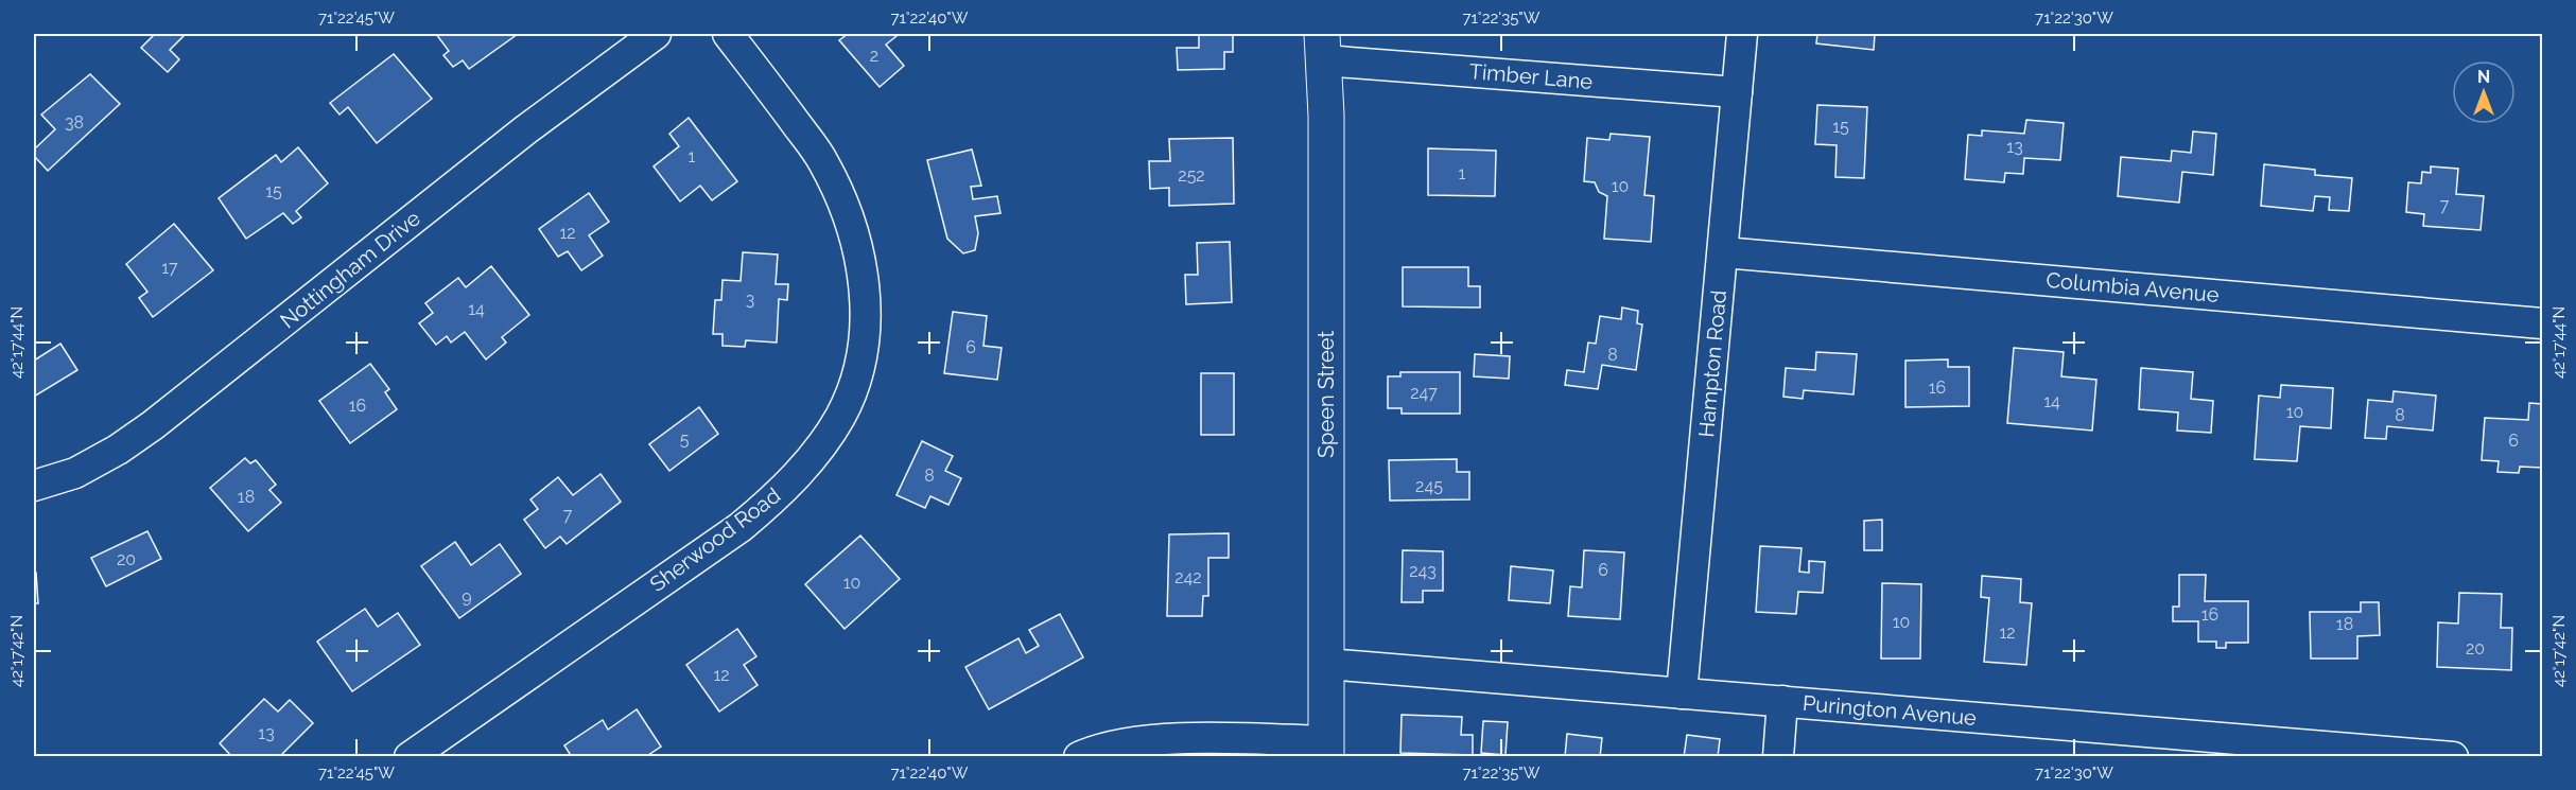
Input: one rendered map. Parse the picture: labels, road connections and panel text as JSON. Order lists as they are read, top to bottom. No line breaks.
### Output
{"streets":{"street":["Timber Lane","Nottingham Drive","Columbia Avenue","Hampton Road","Speen Street","Sherwood Road","Purington Avenue"]},"crossings":[["Timber Lane","Hampton Road"],["Timber Lane","Speen Street"],["Columbia Avenue","Hampton Road"],["Hampton Road","Purington Avenue"],["Speen Street","Purington Avenue"]],"house_numbers":["2","38","15","13","1","1","252","10","15","7","12","17","3","14","6","8","16","247","14","16","10","8","5","6","8","245","18","7","20","6","243","242","10","9","16","10","18","12","20","12","13"],"north":"top","coordinates":["71°22'45\"W","71°22'40\"W","71°22'35\"W","71°22'30\"W","42°17'44\"N","42°17'42\"N"]}
